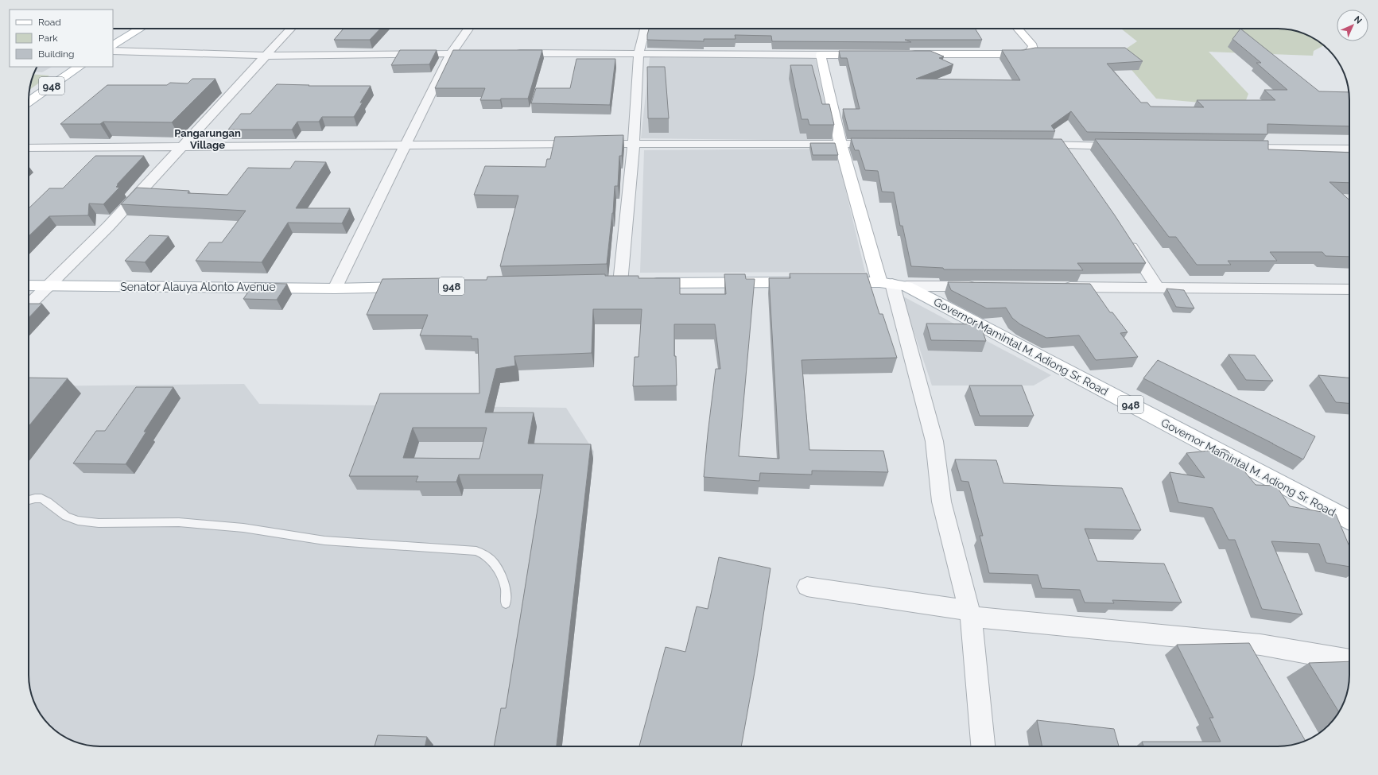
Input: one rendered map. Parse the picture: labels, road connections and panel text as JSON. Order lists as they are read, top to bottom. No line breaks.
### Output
{"streets":{"main road":["948","Senator Alauya Alonto Avenue","Governor Mamintal M. Adiong Sr. Road"]},"crossings":[["948","Governor Mamintal M. Adiong Sr. Road"]],"districts":["Pangarungan Village"],"legend":["Road","Park","Building"],"north":"top right"}
